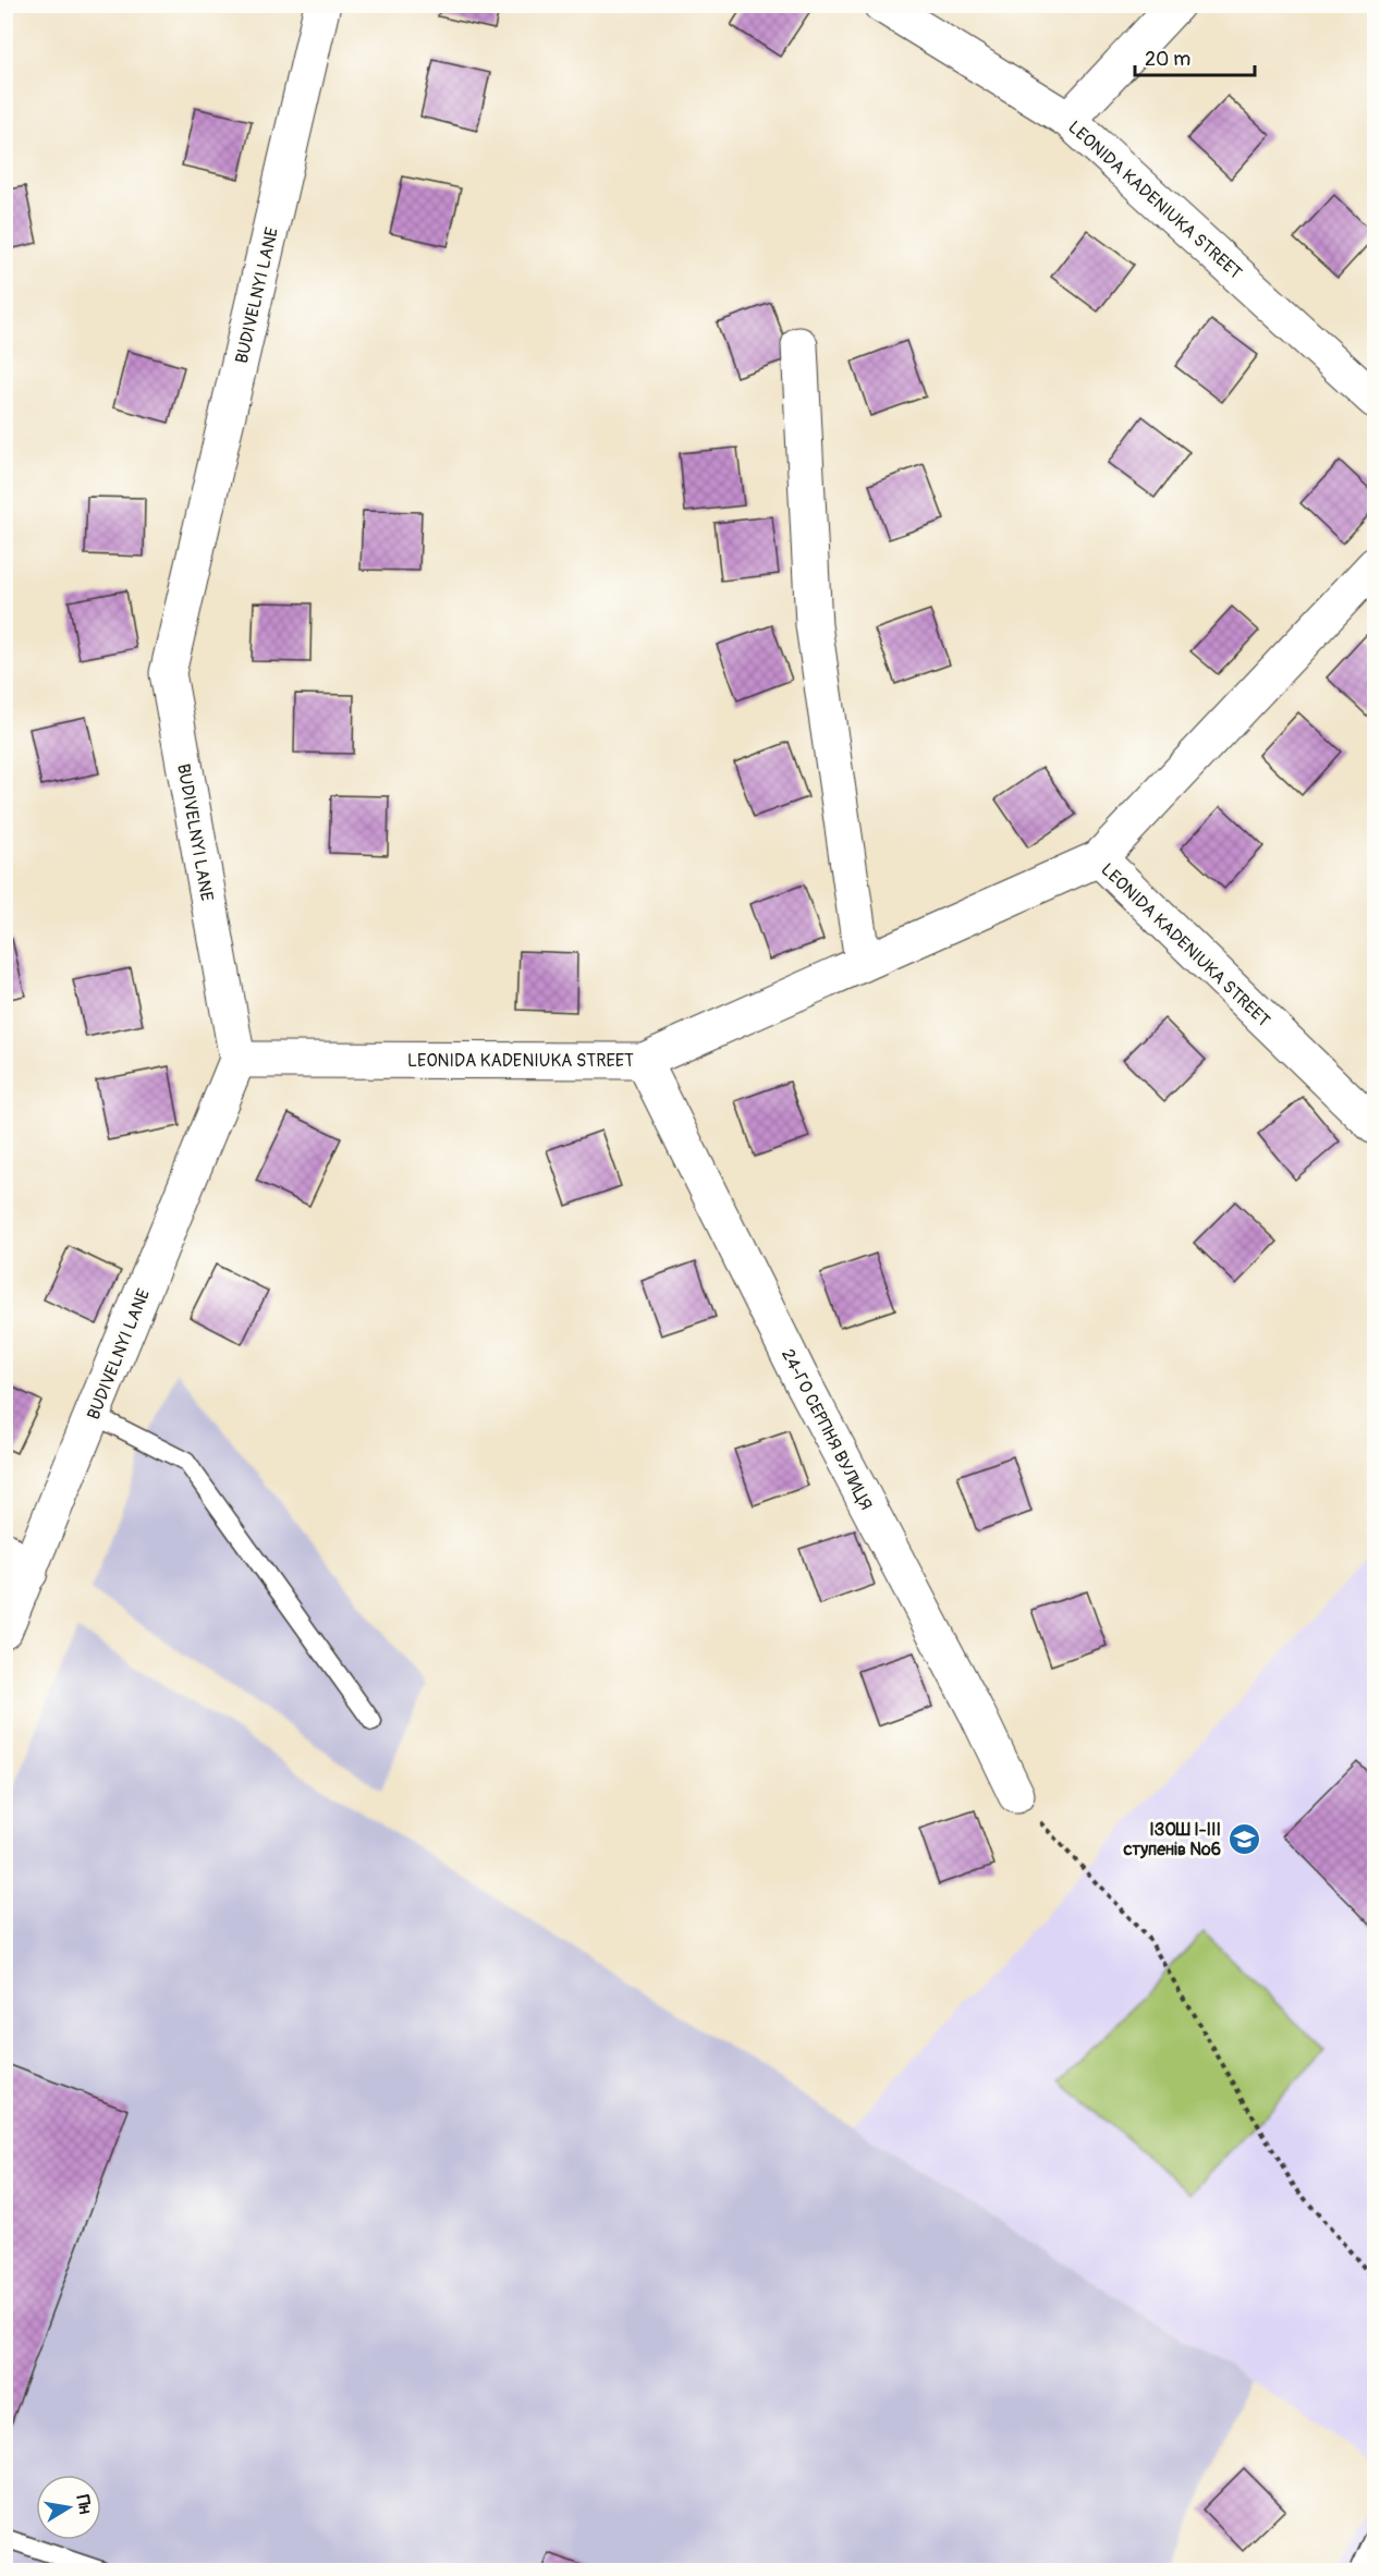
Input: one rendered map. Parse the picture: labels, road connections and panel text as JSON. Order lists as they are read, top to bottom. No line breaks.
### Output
{"streets":{"street":["LEONIDA KADENIUKA STREET","BUDIVELNYI LANE","24-ГО СЕРПНЯ ВУЛИЦЯ"]},"crossings":[["LEONIDA KADENIUKA STREET","BUDIVELNYI LANE"],["LEONIDA KADENIUKA STREET","24-ГО СЕРПНЯ ВУЛИЦЯ"]],"places":{"school or university":["ІЗОШ І-ІІІ ступенів №6"]},"scale_bar":"20 m","north":"right"}
